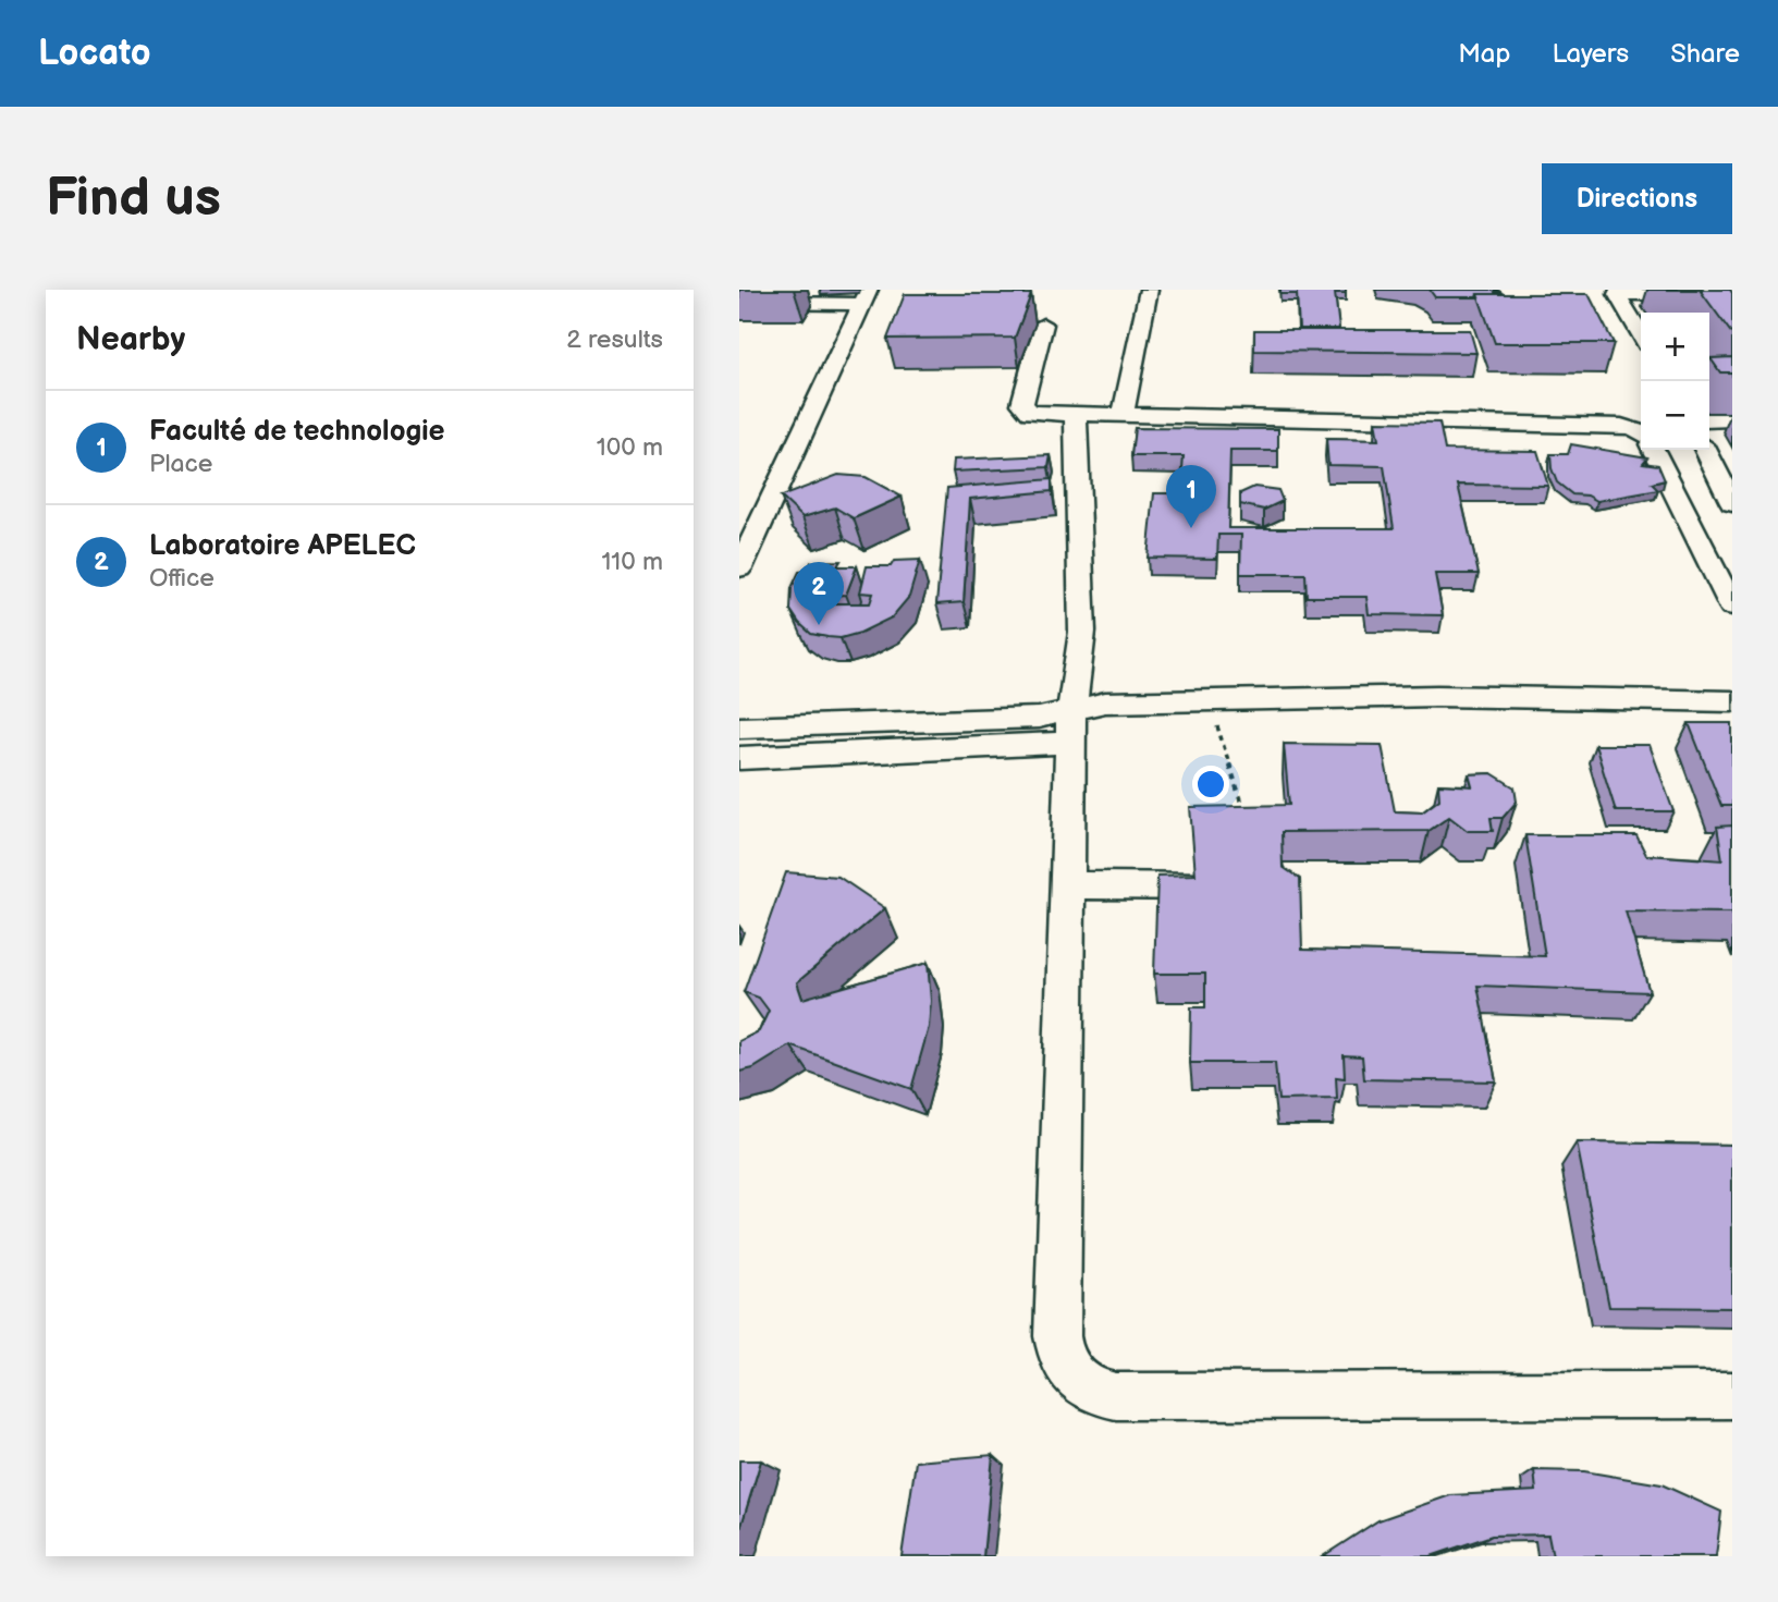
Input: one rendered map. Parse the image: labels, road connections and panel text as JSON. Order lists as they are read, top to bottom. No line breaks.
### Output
{"page":{"header":"Locato","nav":["Map","Layers","Share"],"buttons":"Directions","title":"Find us","heading":["Nearby","2 results"],"map_buttons":["+","−"],"list":[{"mark":"1","name":"Faculté de technologie","note":"Place","value":"100 m"},{"mark":"2","name":"Laboratoire APELEC","note":"Office","value":"110 m"}],"pins":["1","2"]}}
